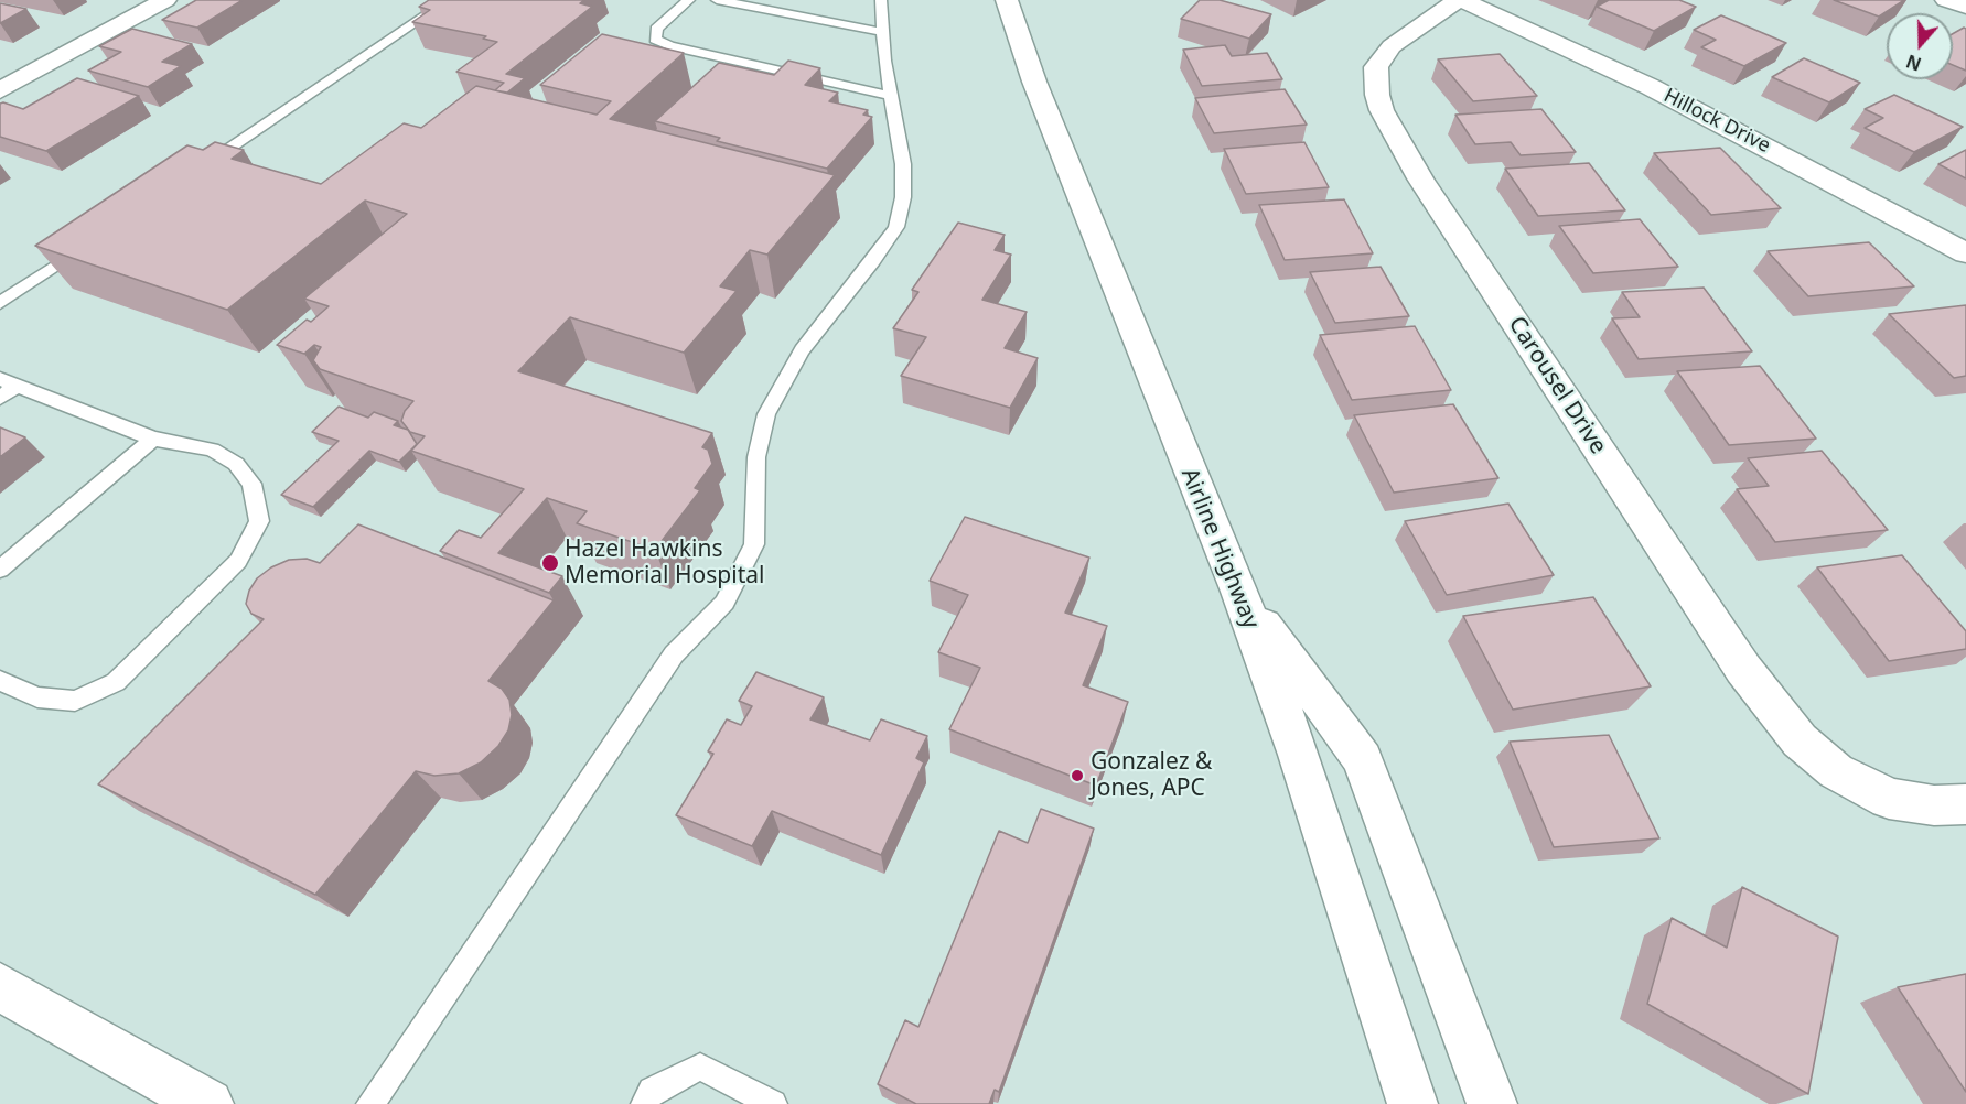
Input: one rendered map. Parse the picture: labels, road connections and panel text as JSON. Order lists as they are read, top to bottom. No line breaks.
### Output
{"streets":{"street":["Hillock Drive","Carousel Drive","Airline Highway"]},"crossings":[["Hillock Drive","Carousel Drive"]],"places":["Hazel Hawkins Memorial Hospital","Gonzalez & Jones, APC"],"north":"bottom"}
